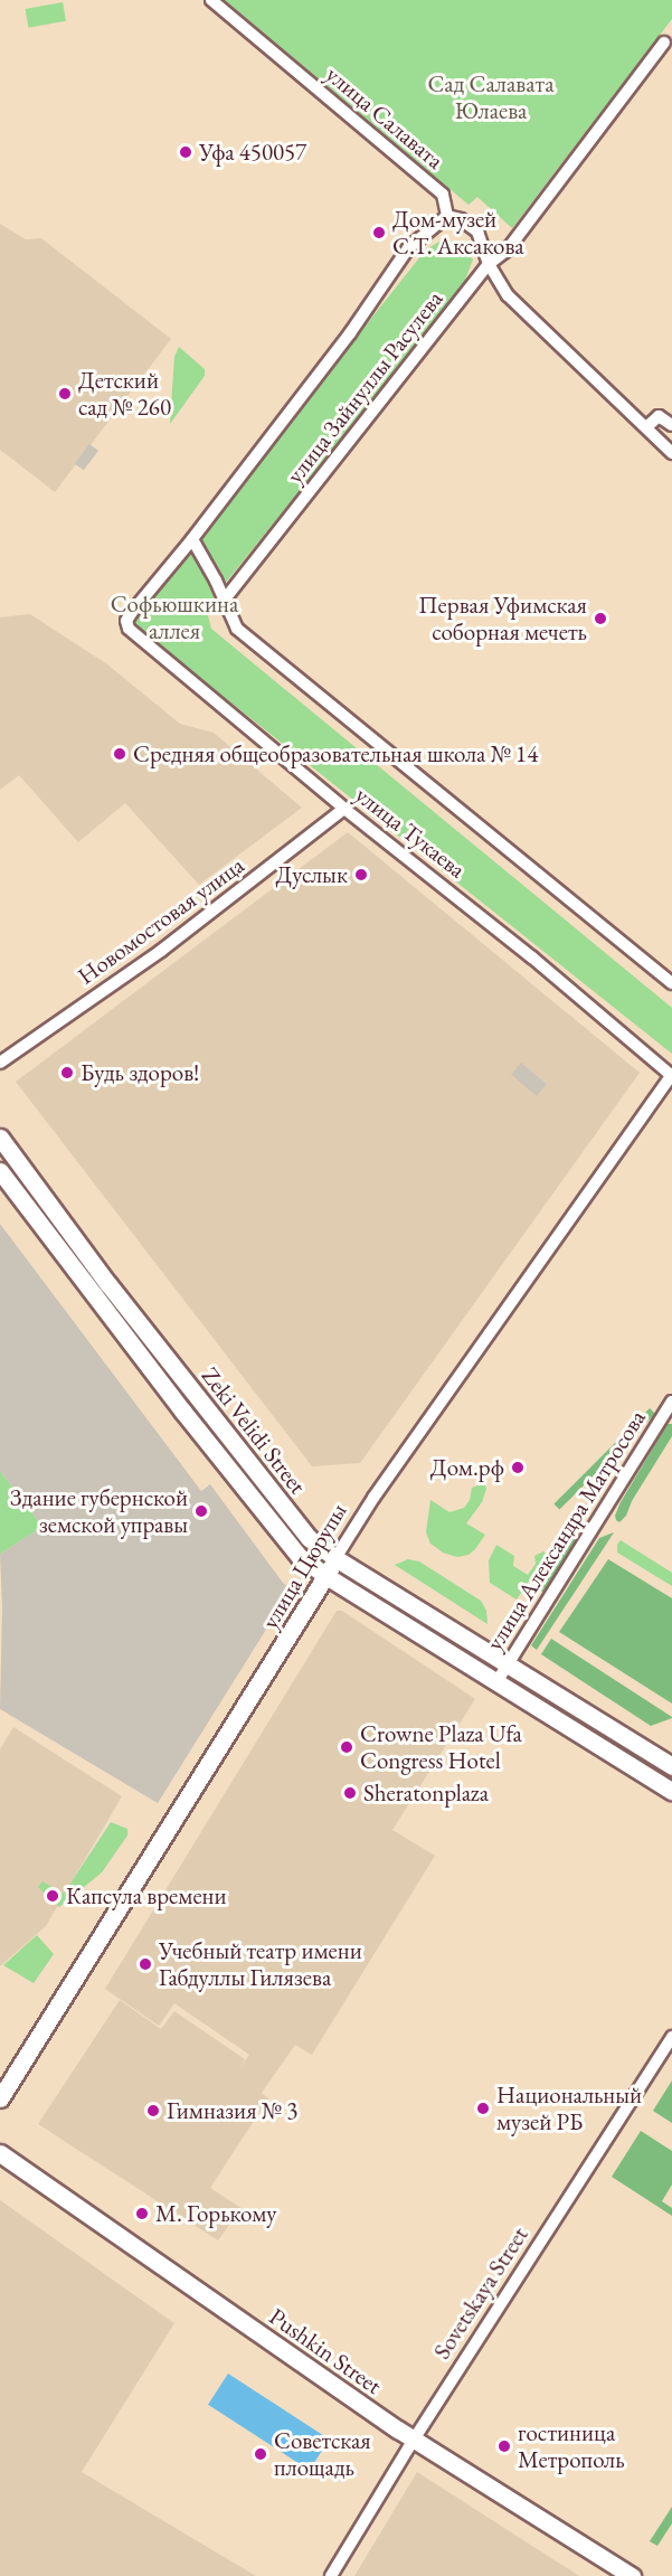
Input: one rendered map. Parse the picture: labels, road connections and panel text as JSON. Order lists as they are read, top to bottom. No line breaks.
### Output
{"streets":{"main road":["Zeki Velidi Street","улица Цюрупы","Pushkin Street"],"street":["улица Салавата","улица Зайнуллы Расулева","улица Тукаева","Новомостовая улица","улица Александра Матросова","Sovetskaya Street"]},"crossings":[["улица Салавата","улица Зайнуллы Расулева"],["улица Зайнуллы Расулева","улица Тукаева"],["улица Тукаева","Новомостовая улица"],["улица Тукаева","улица Цюрупы"],["Zeki Velidi Street","улица Александра Матросова"],["Zeki Velidi Street","улица Цюрупы"],["Sovetskaya Street","Pushkin Street"]],"parks":["Сад Салавата Юлаева","Софьюшкина аллея"],"places":["Уфа 450057","Дом-музей С.Т. Аксакова","Детский сад № 260","Первая Уфимская соборная мечеть","Средняя общеобразовательная школа № 14","Дуслык","Будь здоров!","Дом.рф","Здание губернской земской управы","Crowne Plaza Ufa Congress Hotel","Sheratonplaza","Капсула времени","Учебный театр имени Габдуллы Гилязева","Национальный музей РБ","Гимназия № 3","М. Горькому","гостиница Метрополь","Советская площадь"]}
